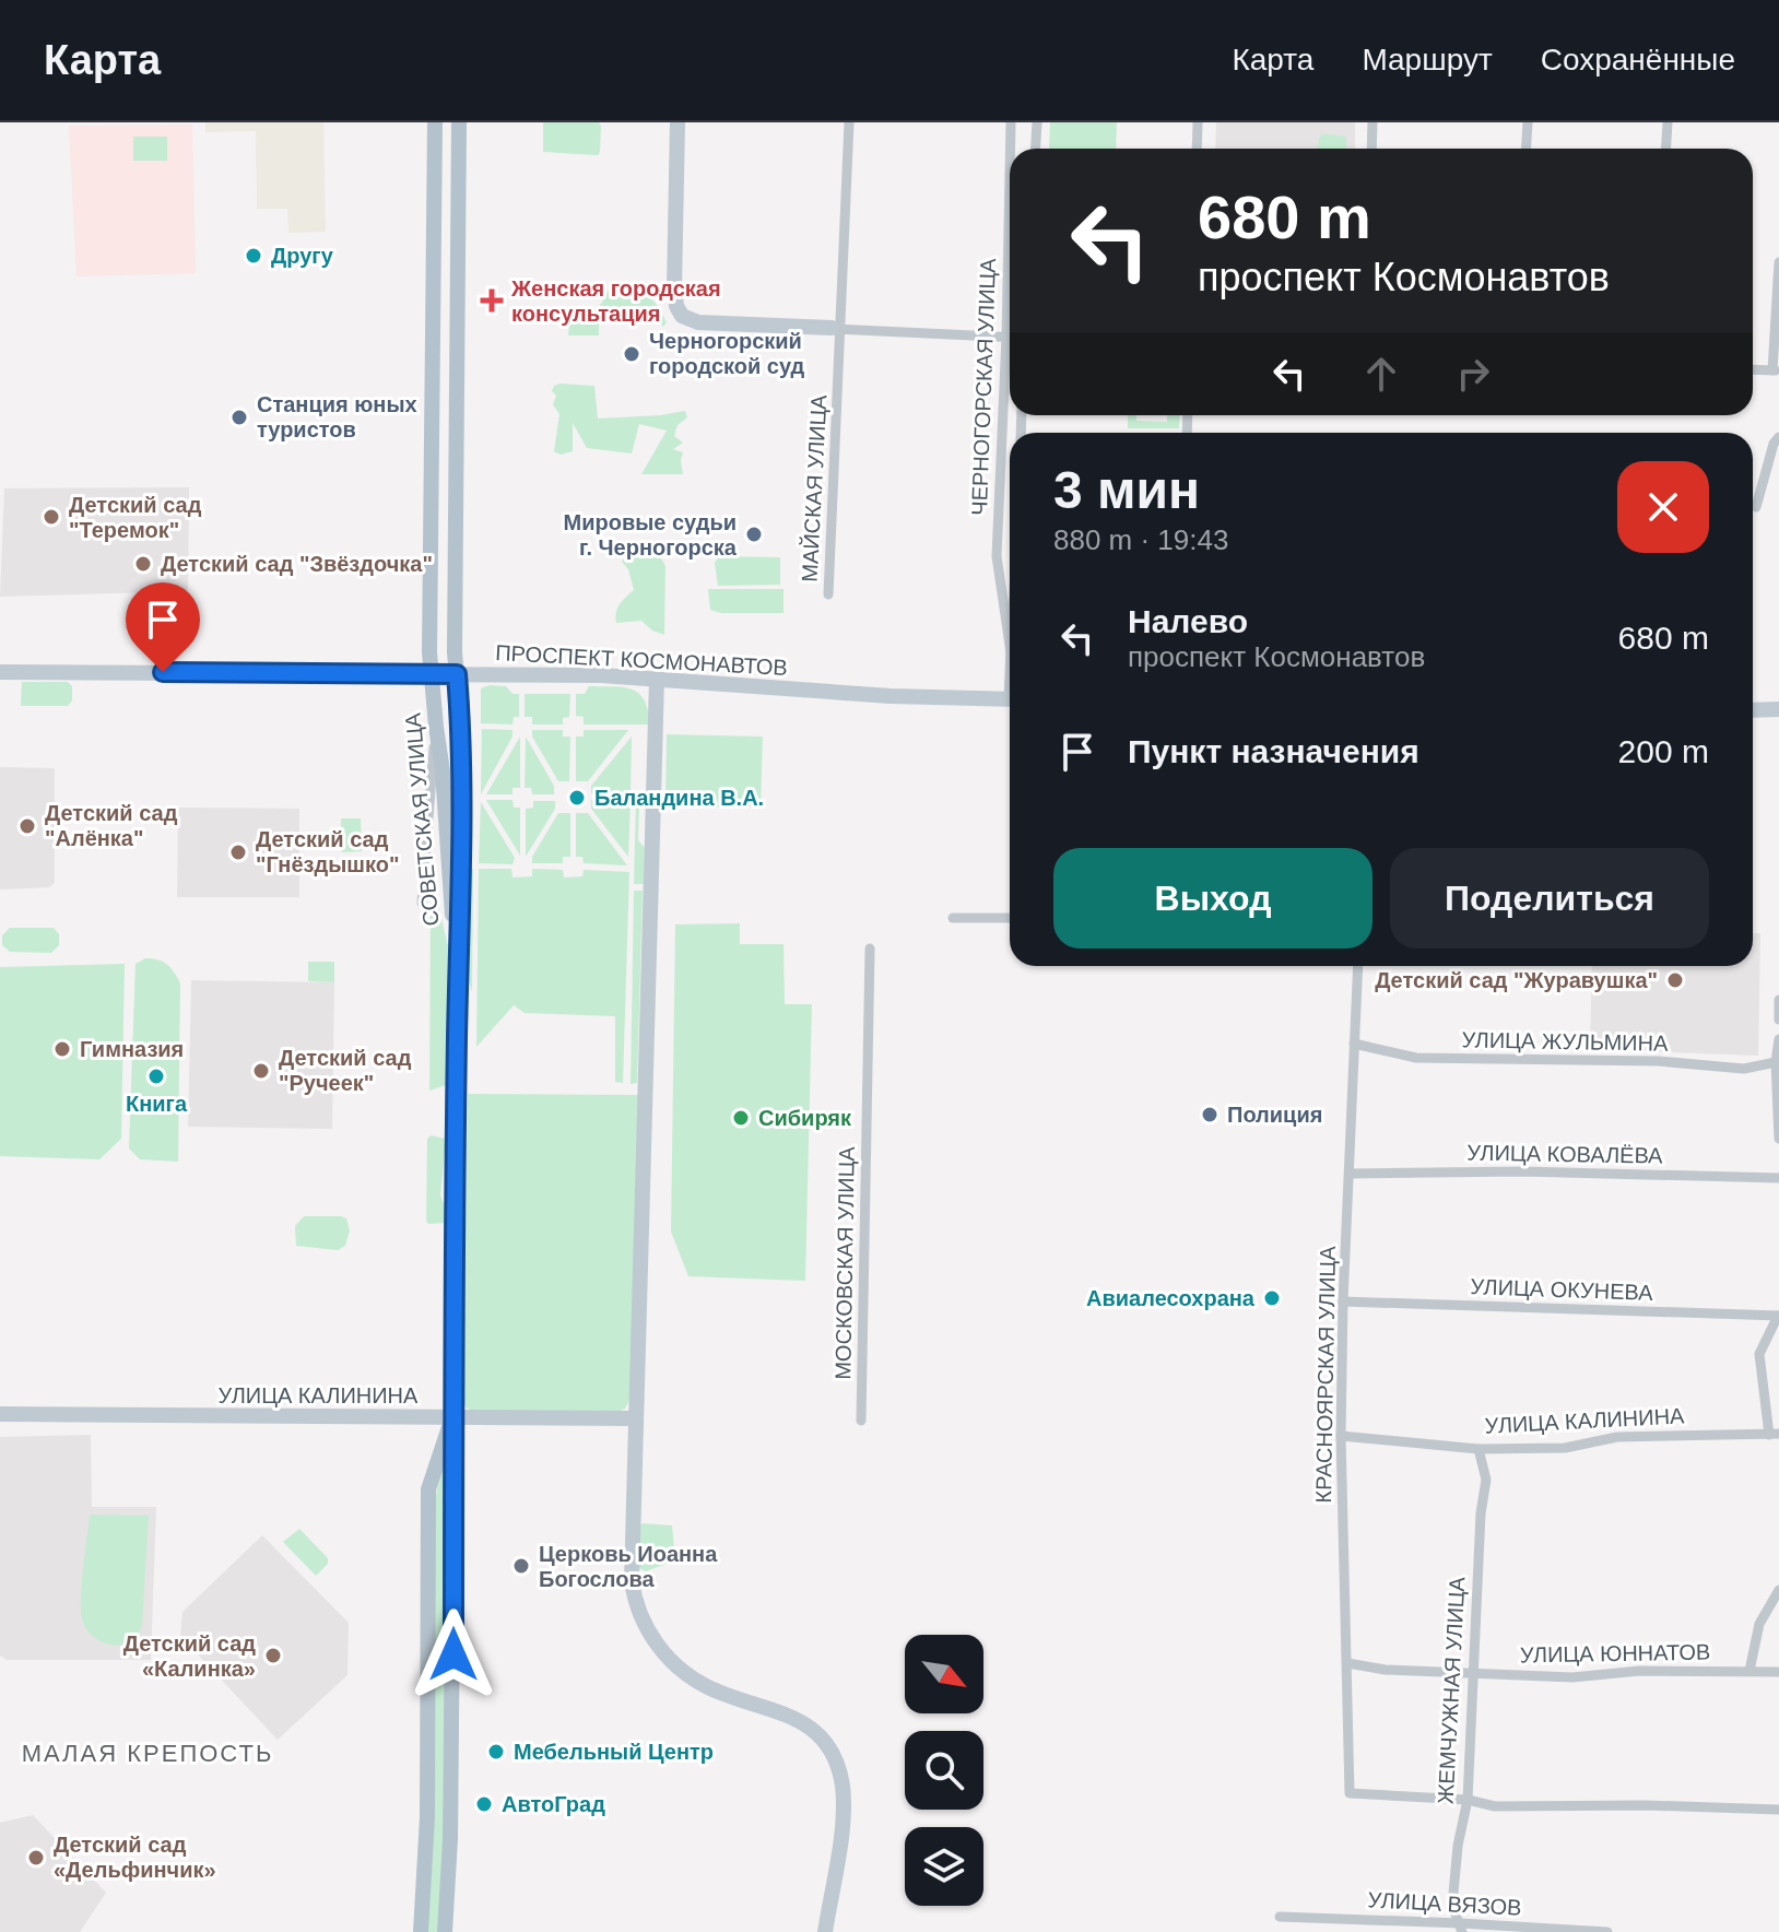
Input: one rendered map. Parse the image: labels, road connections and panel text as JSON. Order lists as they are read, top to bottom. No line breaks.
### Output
{"streets":{"main road":["ПРОСПЕКТ КОСМОНАВТОВ","СОВЕТСКАЯ УЛИЦА","УЛИЦА КАЛИНИНА"],"street":["ЧЕРНОГОРСКАЯ УЛИЦА","МАЙСКАЯ УЛИЦА","УЛИЦА ЖУЛЬМИНА","УЛИЦА КОВАЛЁВА","МОСКОВСКАЯ УЛИЦА","УЛИЦА ОКУНЕВА","КРАСНОЯРСКАЯ УЛИЦА","УЛИЦА ЮННАТОВ","ЖЕМЧУЖНАЯ УЛИЦА","УЛИЦА ВЯЗОВ"]},"crossings":[["ПРОСПЕКТ КОСМОНАВТОВ","СОВЕТСКАЯ УЛИЦА"],["СОВЕТСКАЯ УЛИЦА","УЛИЦА КАЛИНИНА"],["УЛИЦА ЖУЛЬМИНА","КРАСНОЯРСКАЯ УЛИЦА"],["УЛИЦА КОВАЛЁВА","КРАСНОЯРСКАЯ УЛИЦА"],["УЛИЦА ОКУНЕВА","КРАСНОЯРСКАЯ УЛИЦА"],["КРАСНОЯРСКАЯ УЛИЦА","УЛИЦА КАЛИНИНА"],["КРАСНОЯРСКАЯ УЛИЦА","УЛИЦА ЮННАТОВ"],["КРАСНОЯРСКАЯ УЛИЦА","ЖЕМЧУЖНАЯ УЛИЦА"],["УЛИЦА КАЛИНИНА","ЖЕМЧУЖНАЯ УЛИЦА"],["УЛИЦА ЮННАТОВ","ЖЕМЧУЖНАЯ УЛИЦА"],["ЖЕМЧУЖНАЯ УЛИЦА","УЛИЦА ВЯЗОВ"]],"districts":["МАЛАЯ КРЕПОСТЬ"],"places":{"other":["Другу","Черногорский городской суд","Станция юных туристов","Детский сад \"Теремок\"","Мировые судьи г. Черногорска","Детский сад \"Звёздочка\"","Баландина В.А.","Детский сад \"Алёнка\"","Детский сад \"Гнёздышко\"","Детский сад \"Журавушка\"","Гимназия","Детский сад \"Ручеек\"","Книга","Полиция","Сибиряк","Авиалесохрана","Церковь Иоанна Богослова","Детский сад «Калинка»","Мебельный Центр","АвтоГрад","Детский сад «Дельфинчик»"],"health":["Женская городская консультация"]},"north":"bottom right","page":{"header":"Карта","nav":["Карта","Маршрут","Сохранённые"],"turn":["680 m","проспект Космонавтов"],"heading":["3 мин","880 m · 19:43"],"list":[{"name":"Налево","note":"проспект Космонавтов","value":"680 m"},{"name":"Пункт назначения","value":"200 m"}],"buttons":["Выход","Поделиться"]}}
